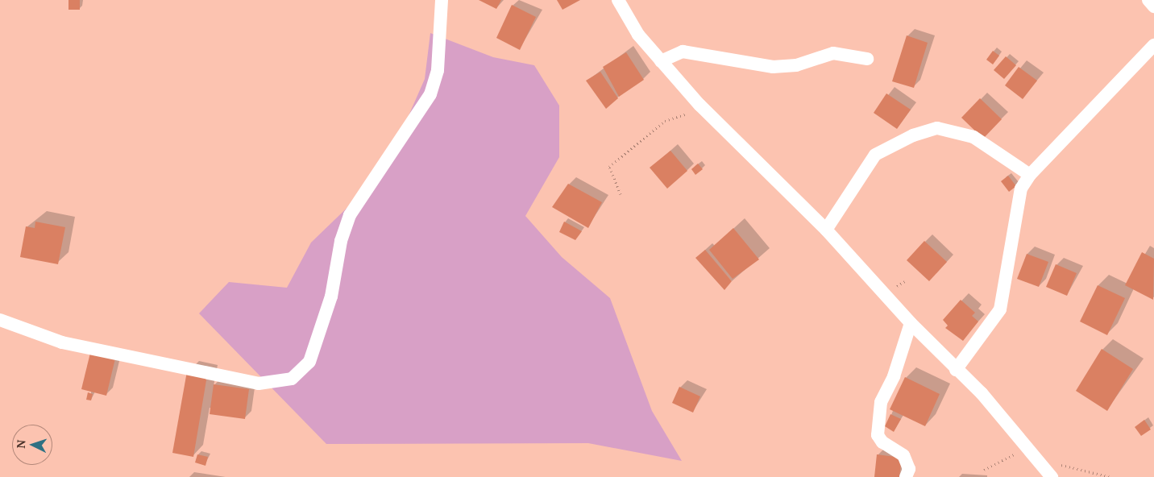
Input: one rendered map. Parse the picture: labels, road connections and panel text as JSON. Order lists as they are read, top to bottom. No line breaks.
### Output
{"north":"left"}
